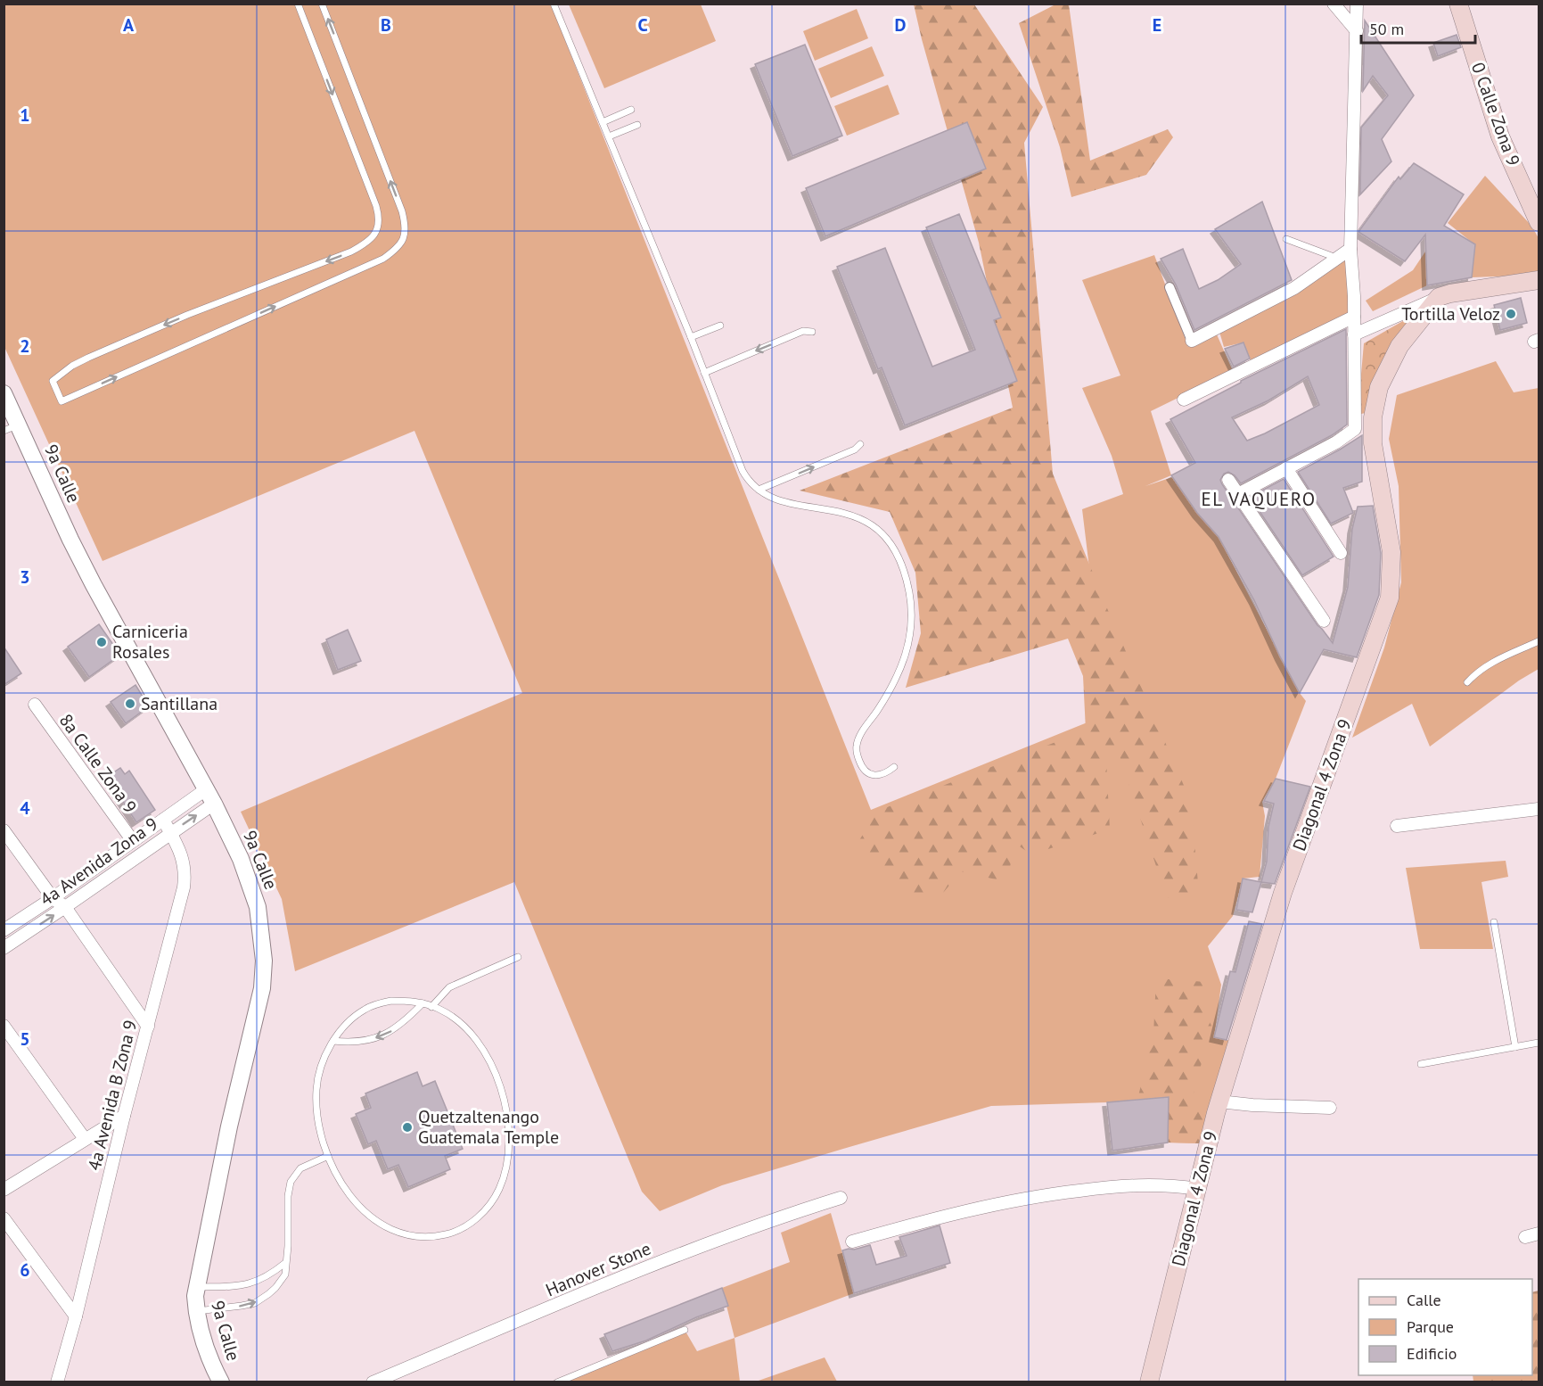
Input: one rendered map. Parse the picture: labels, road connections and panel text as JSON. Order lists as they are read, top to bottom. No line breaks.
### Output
{"streets":{"main road":["0 Calle Zona 9","Diagonal 4 Zona 9"],"street":["9a Calle","8a Calle Zona 9","4a Avenida Zona 9","4a Avenida B Zona 9","Hanover Stone"]},"crossings":[["9a Calle","4a Avenida Zona 9"],["8a Calle Zona 9","4a Avenida Zona 9"],["4a Avenida Zona 9","4a Avenida B Zona 9"]],"districts":["EL VAQUERO"],"places":["Tortilla Veloz","Carniceria Rosales","Santillana","Quetzaltenango Guatemala Temple"],"legend":["Calle","Parque","Edificio"],"scale_bar":"50 m","grid":{"columns":["A","B","C","D","E"],"rows":["1","2","3","4","5","6"]}}
